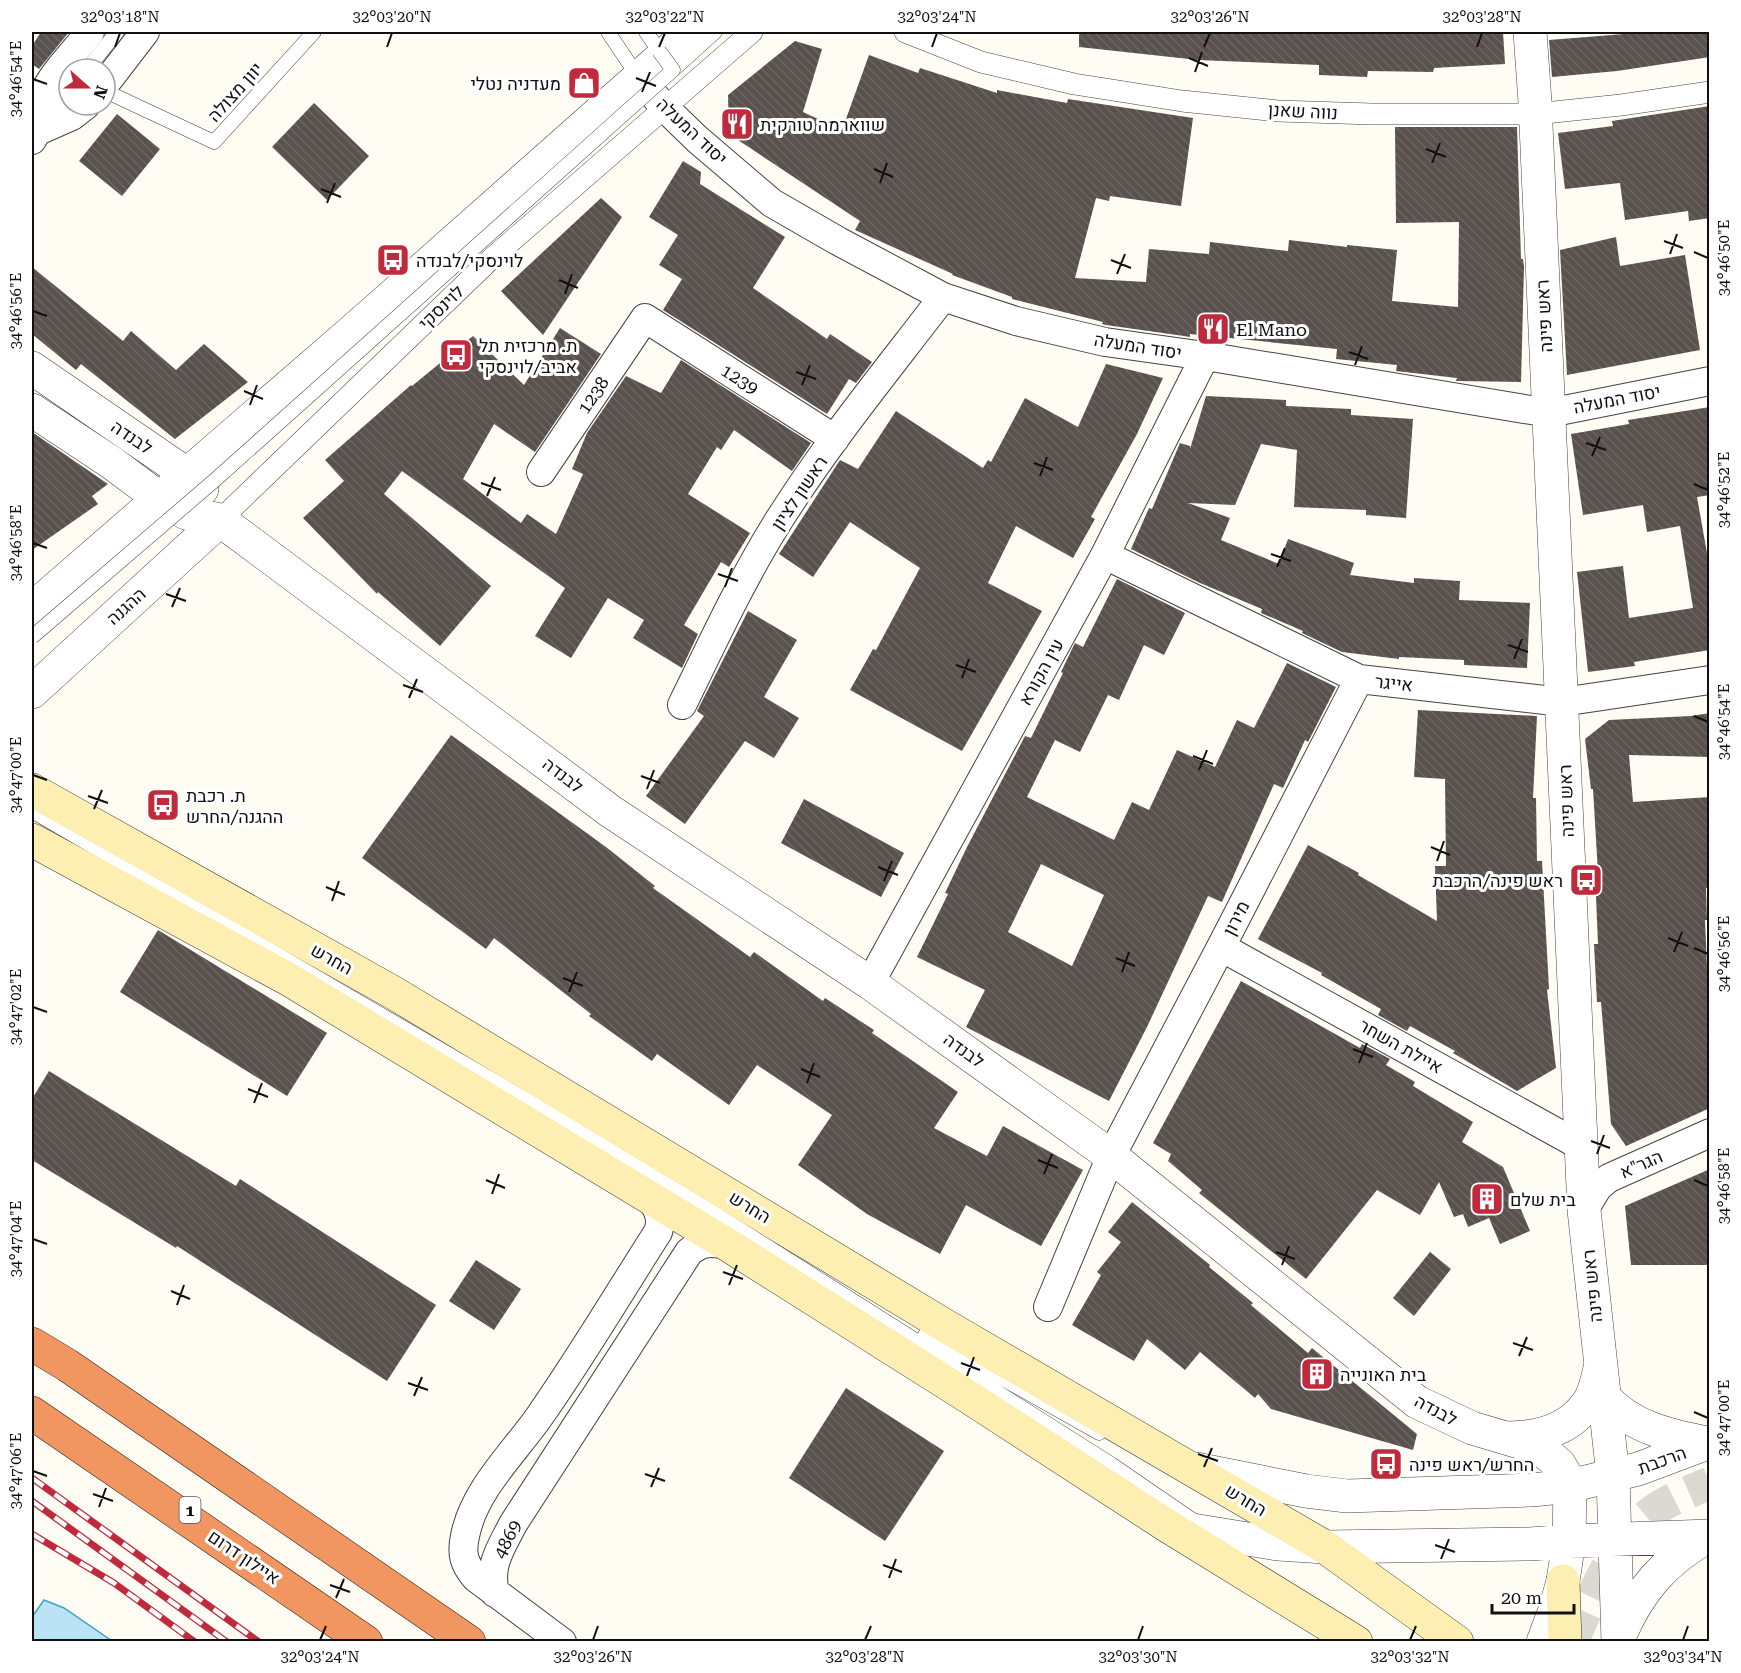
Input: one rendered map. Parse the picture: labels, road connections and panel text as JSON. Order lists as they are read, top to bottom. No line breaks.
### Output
{"streets":{"highway":["1","איילון דרום"],"main road":["החרש"],"street":["נווה שאנן","יסוד המעלה","לוינסקי","ראש פינה","1239","1238","לבנדה","ראשון לציון","ההגנה","עין הקורא","אייגר","מירון","איילת השחר","הגר\"א","הרכבת","4869"],"lane":["יוון מצולה"]},"crossings":[["נווה שאנן","ראש פינה"],["יסוד המעלה","לוינסקי"],["יסוד המעלה","ראש פינה"],["יסוד המעלה","ראשון לציון"],["יסוד המעלה","עין הקורא"],["לוינסקי","לבנדה"],["לוינסקי","ההגנה"],["ראש פינה","אייגר"],["ראש פינה","איילת השחר"],["ראש פינה","הגר\"א"],["ראש פינה","הרכבת"],["1239","1238"],["1239","ראשון לציון"],["לבנדה","ההגנה"],["לבנדה","עין הקורא"],["לבנדה","מירון"],["לבנדה","הרכבת"],["עין הקורא","אייגר"],["אייגר","מירון"],["מירון","איילת השחר"],["החרש","הרכבת"],["1","איילון דרום"]],"places":{"shop":["מעדניה נטלי"],"restaurant":["שווארמה טורקית","El Mano"],"bus stop":["לוינסקי/לבנדה","ת. מרכזית תל אביב/לוינסקי","ת. רכבת ההגנה/החרש","ראש פינה/הרכבת","החרש/ראש פינה"],"building":["בית שלם","בית האונייה"]},"scale_bar":"20 m","north":"right","coordinates":["32°03'18\"N","32°03'20\"N","32°03'22\"N","32°03'24\"N","32°03'26\"N","32°03'28\"N","34°46'54\"E","34°46'50\"E","34°46'56\"E","34°46'52\"E","34°46'58\"E","34°47'00\"E","34°47'02\"E","34°47'04\"E","34°47'06\"E","32°03'30\"N","32°03'32\"N","32°03'34\"N"]}
